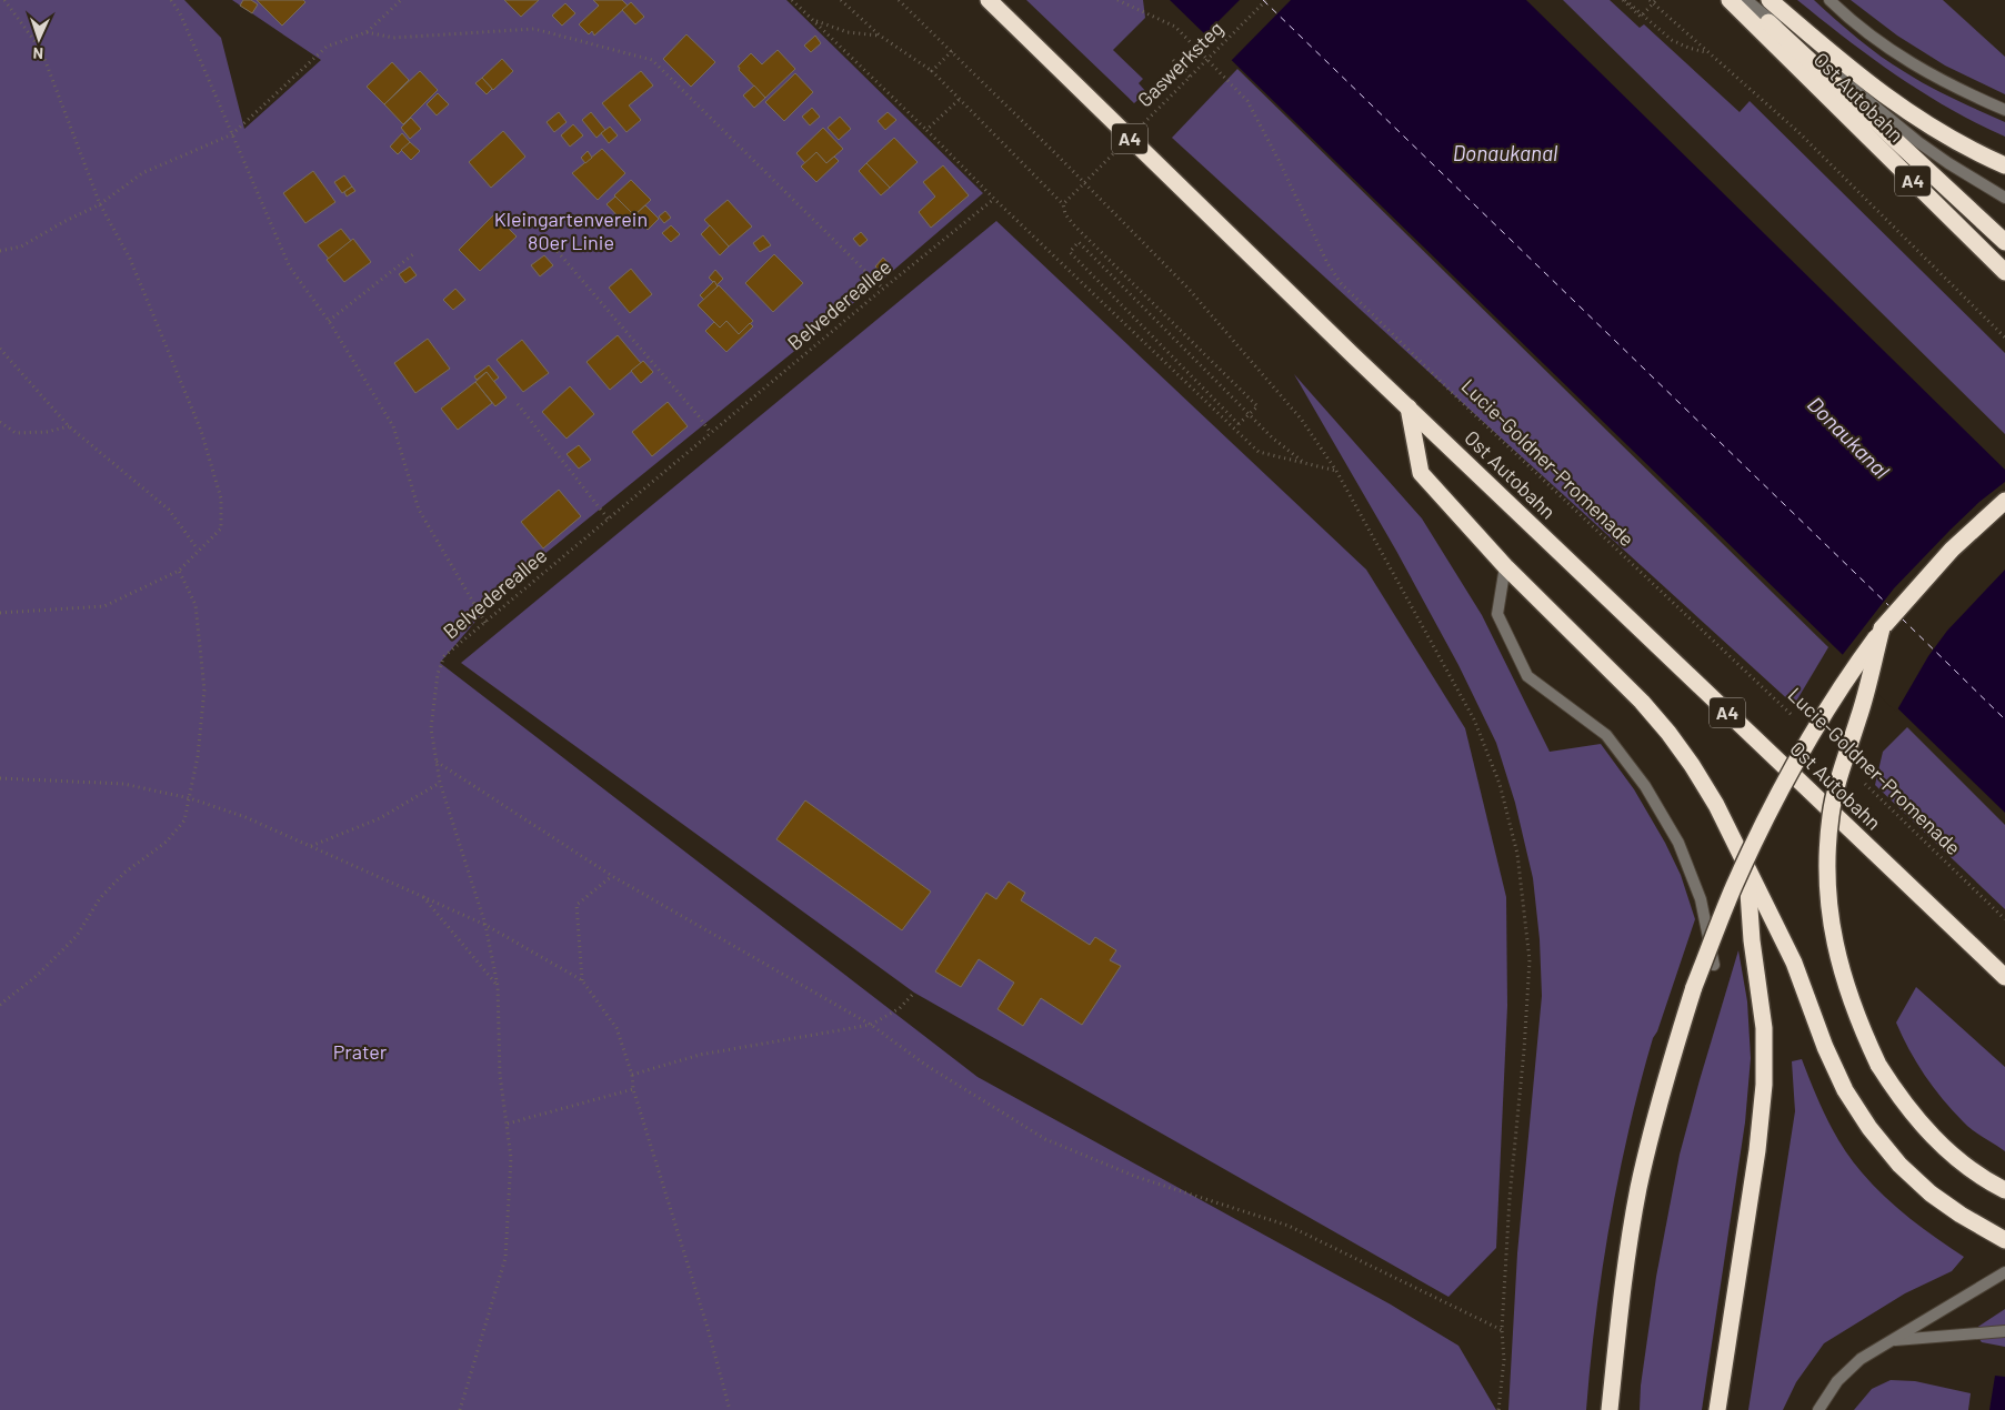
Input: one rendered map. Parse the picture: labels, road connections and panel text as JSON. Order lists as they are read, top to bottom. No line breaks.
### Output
{"streets":{"highway":["Ost Autobahn","A4"],"path":["Gaswerksteg","Belvedereallee","Lucie-Goldner-Promenade"]},"water":["Donaukanal"],"parks":["Kleingartenverein 80er Linie","Prater"],"north":"bottom"}
